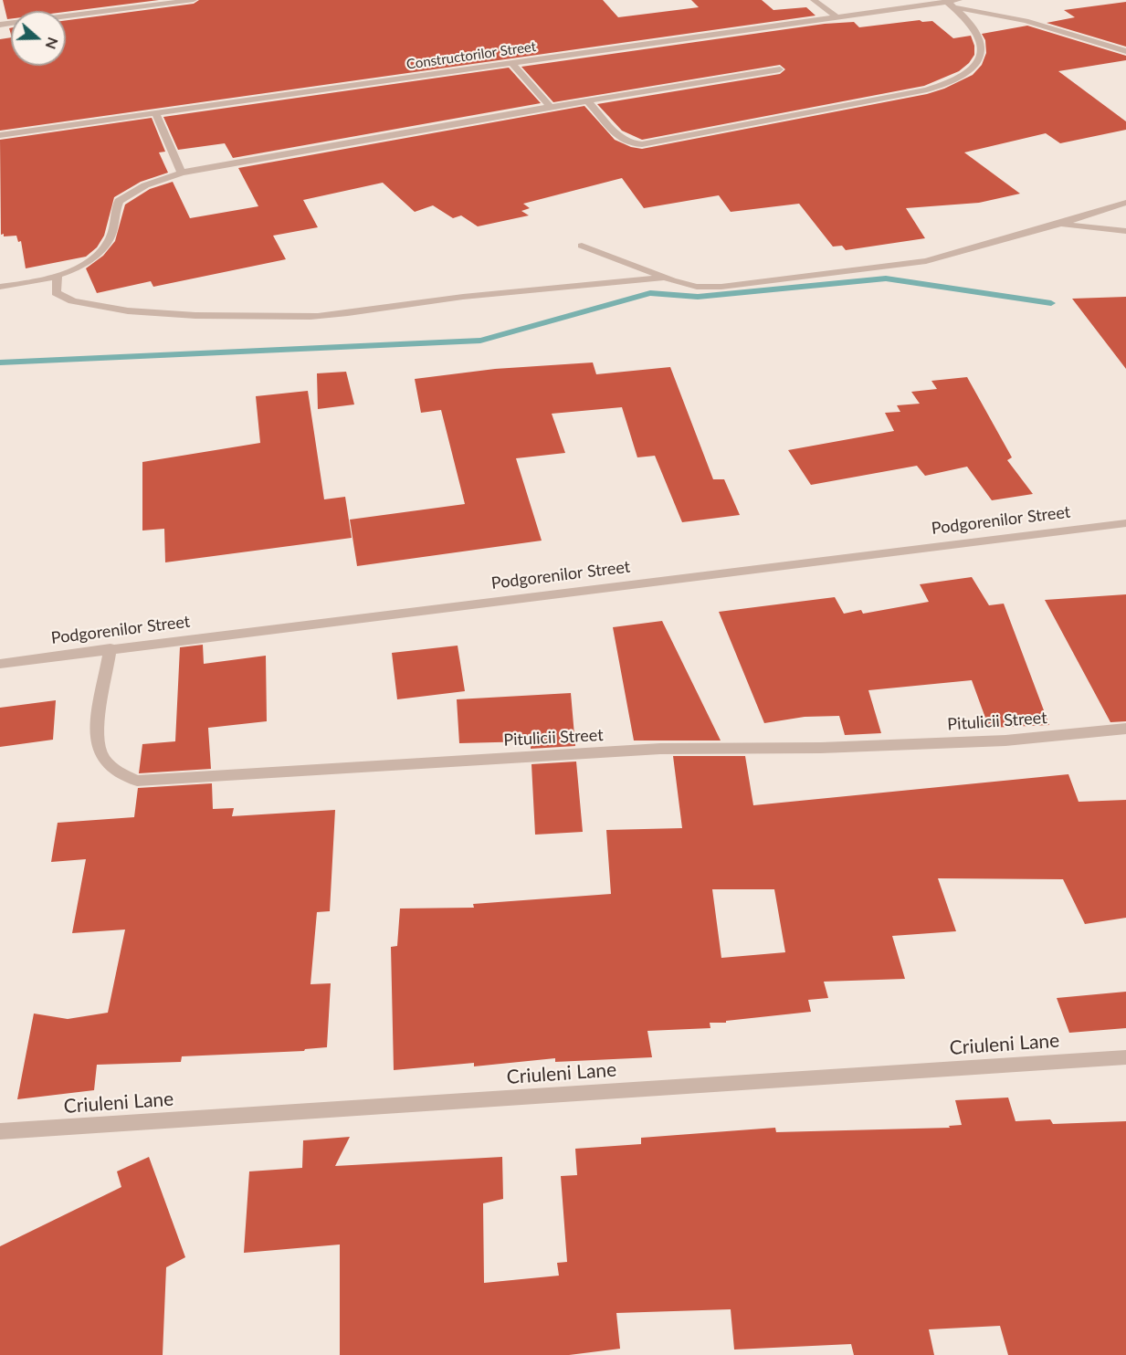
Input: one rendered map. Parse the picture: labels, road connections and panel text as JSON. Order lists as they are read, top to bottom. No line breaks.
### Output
{"streets":{"street":["Constructorilor Street","Podgorenilor Street","Pitulicii Street","Criuleni Lane"]},"crossings":[["Podgorenilor Street","Pitulicii Street"]],"north":"right"}
